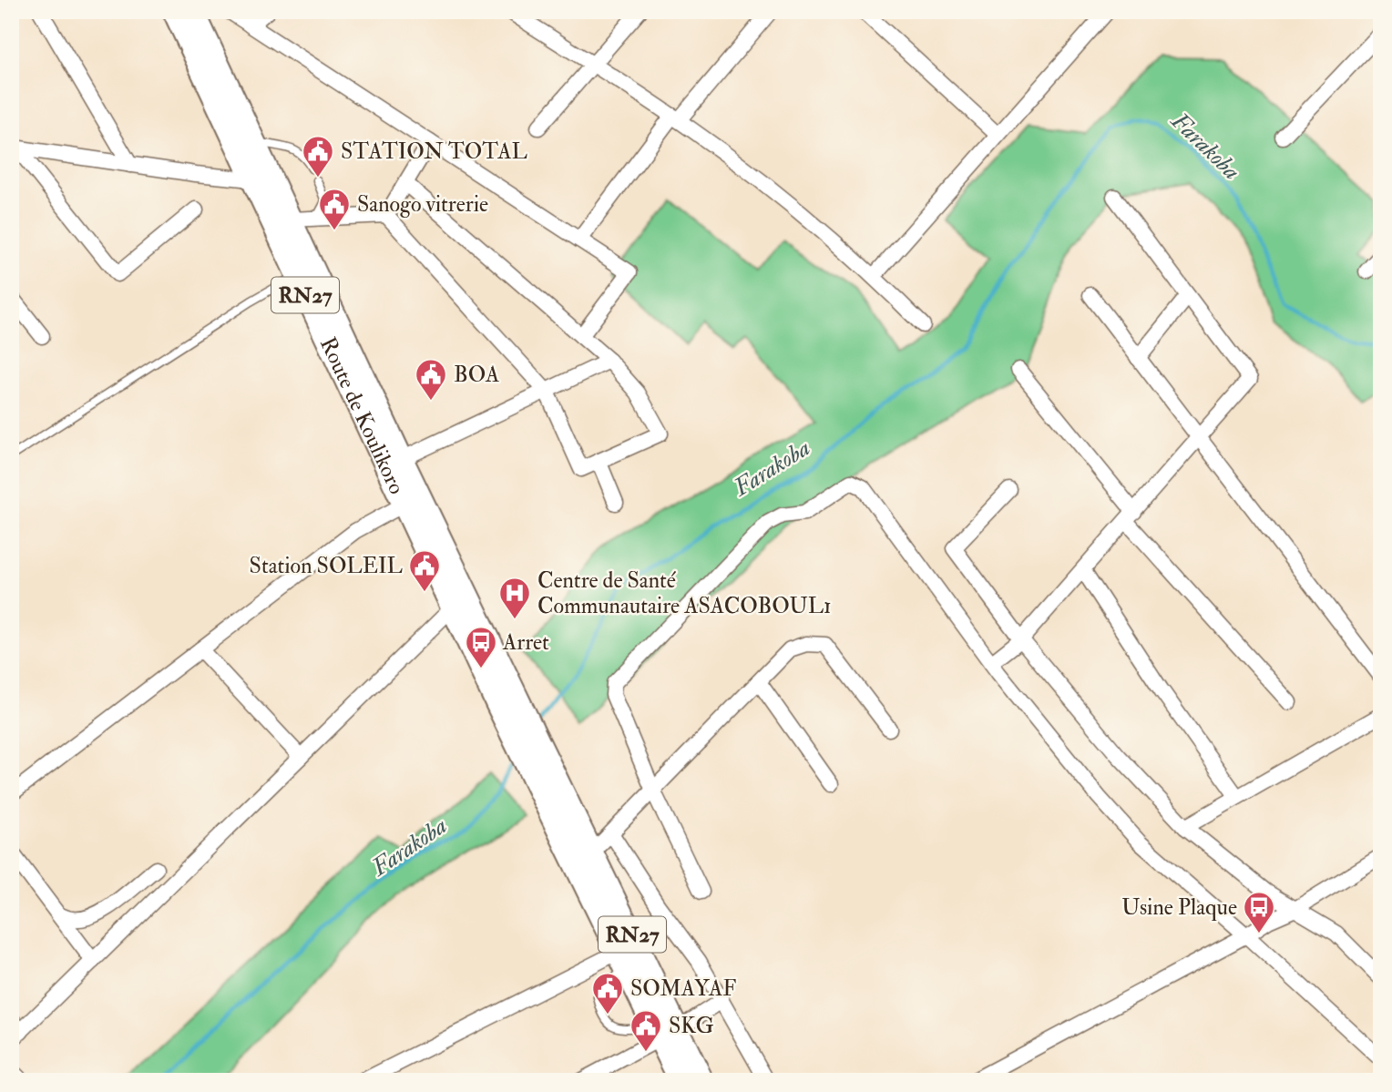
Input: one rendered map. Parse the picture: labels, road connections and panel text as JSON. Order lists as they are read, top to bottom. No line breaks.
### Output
{"streets":{"main road":["RN27","Route de Koulikoro"]},"crossings":[["RN27","Route de Koulikoro"]],"water":["Farakoba"],"places":{"public building":["STATION TOTAL","Sanogo vitrerie","BOA","Station SOLEIL","SOMAYAF","SKG"],"hospital":["Centre de Santé Communautaire ASACOBOUL1"],"bus stop":["Arret","Usine Plaque"]}}
